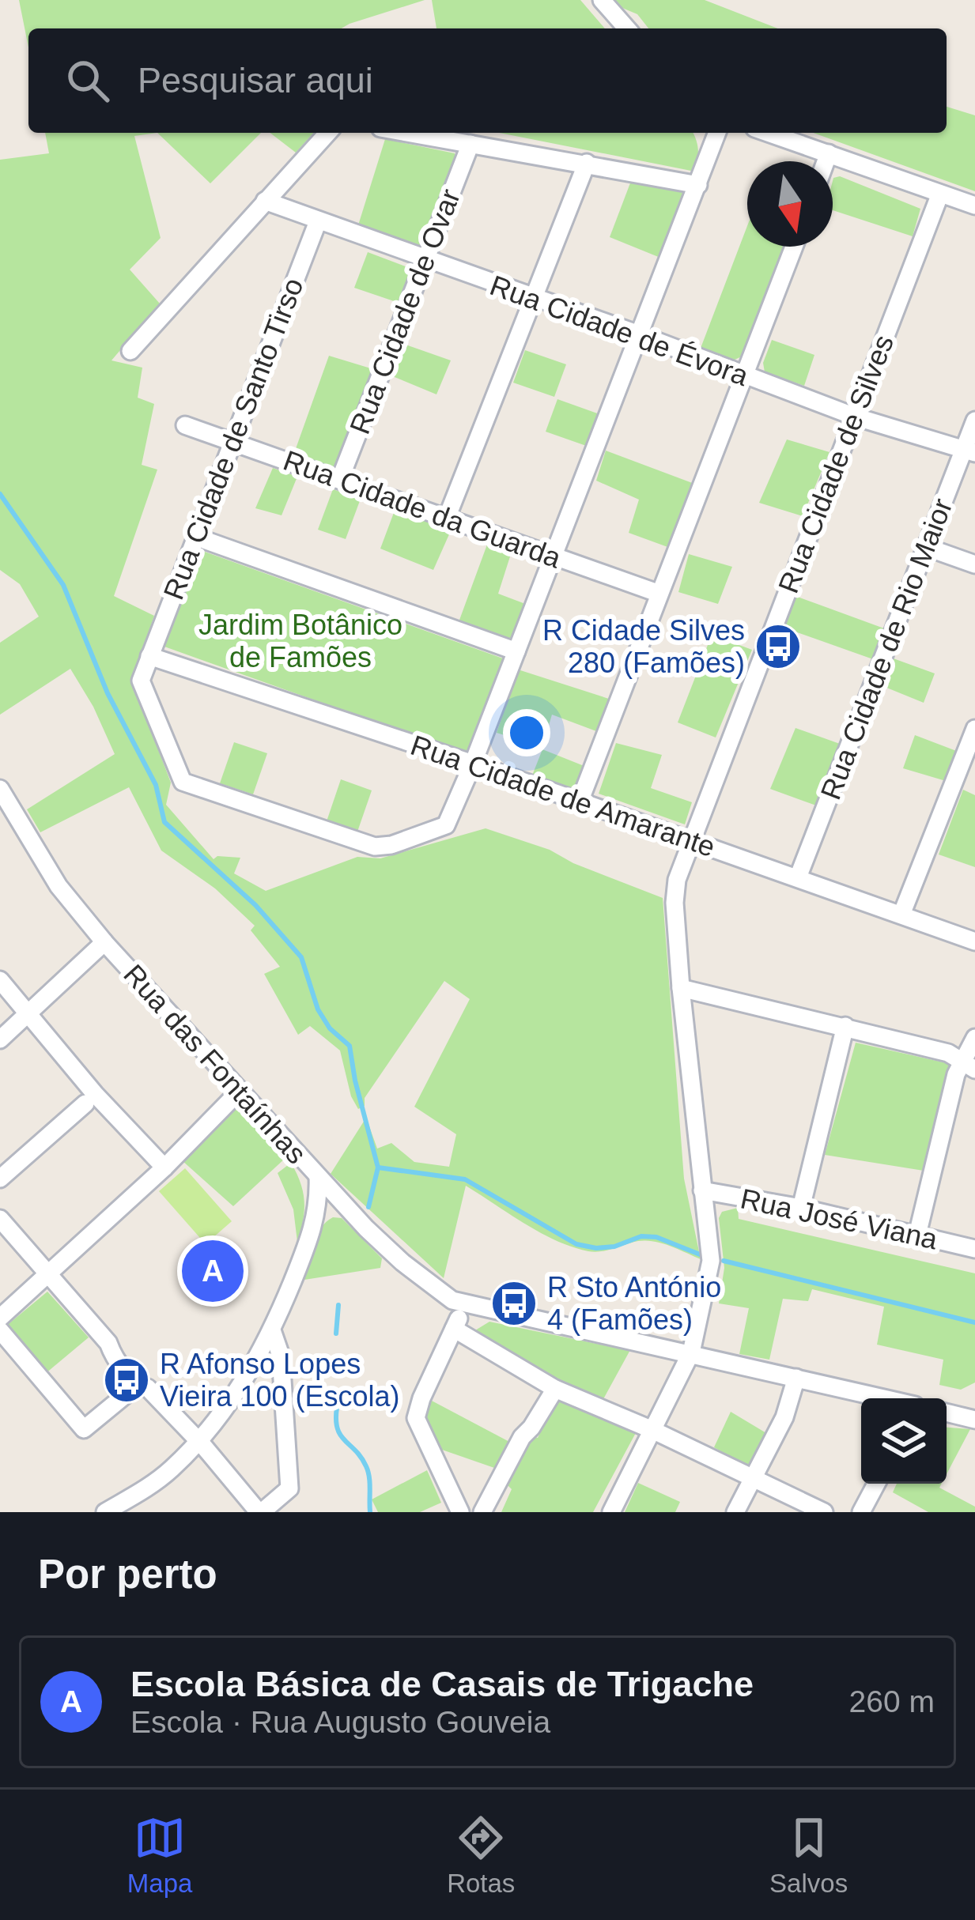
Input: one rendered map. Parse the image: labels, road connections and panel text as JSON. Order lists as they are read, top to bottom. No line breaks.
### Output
{"streets":{"street":["Rua Cidade de Ovar","Rua Cidade de Évora","Rua Cidade de Santo Tirso","Rua Cidade de Silves","Rua Cidade da Guarda","Rua Cidade de Rio Maior","Rua Cidade de Amarante","Rua das Fontaínhas","Rua José Viana"]},"crossings":[["Rua Cidade de Ovar","Rua Cidade de Évora"],["Rua Cidade de Ovar","Rua Cidade da Guarda"],["Rua Cidade de Évora","Rua Cidade de Santo Tirso"],["Rua Cidade de Évora","Rua Cidade de Silves"],["Rua Cidade de Évora","Rua Cidade de Rio Maior"],["Rua Cidade de Santo Tirso","Rua Cidade da Guarda"],["Rua Cidade de Santo Tirso","Rua Cidade de Amarante"],["Rua Cidade de Silves","Rua Cidade de Amarante"],["Rua Cidade de Silves","Rua José Viana"],["Rua Cidade de Rio Maior","Rua Cidade de Amarante"]],"parks":["Jardim Botânico de Famões"],"places":{"bus stop":["R Cidade Silves 280 (Famões)","R Sto António 4 (Famões)","R Afonso Lopes Vieira 100 (Escola)"]},"north":"bottom","page":{"search":"Pesquisar aqui","pins":"A","heading":"Por perto","list":[{"mark":"A","name":"Escola Básica de Casais de Trigache","note":"Escola · Rua Augusto Gouveia","value":"260 m"}],"nav":["Mapa","Rotas","Salvos"]}}
